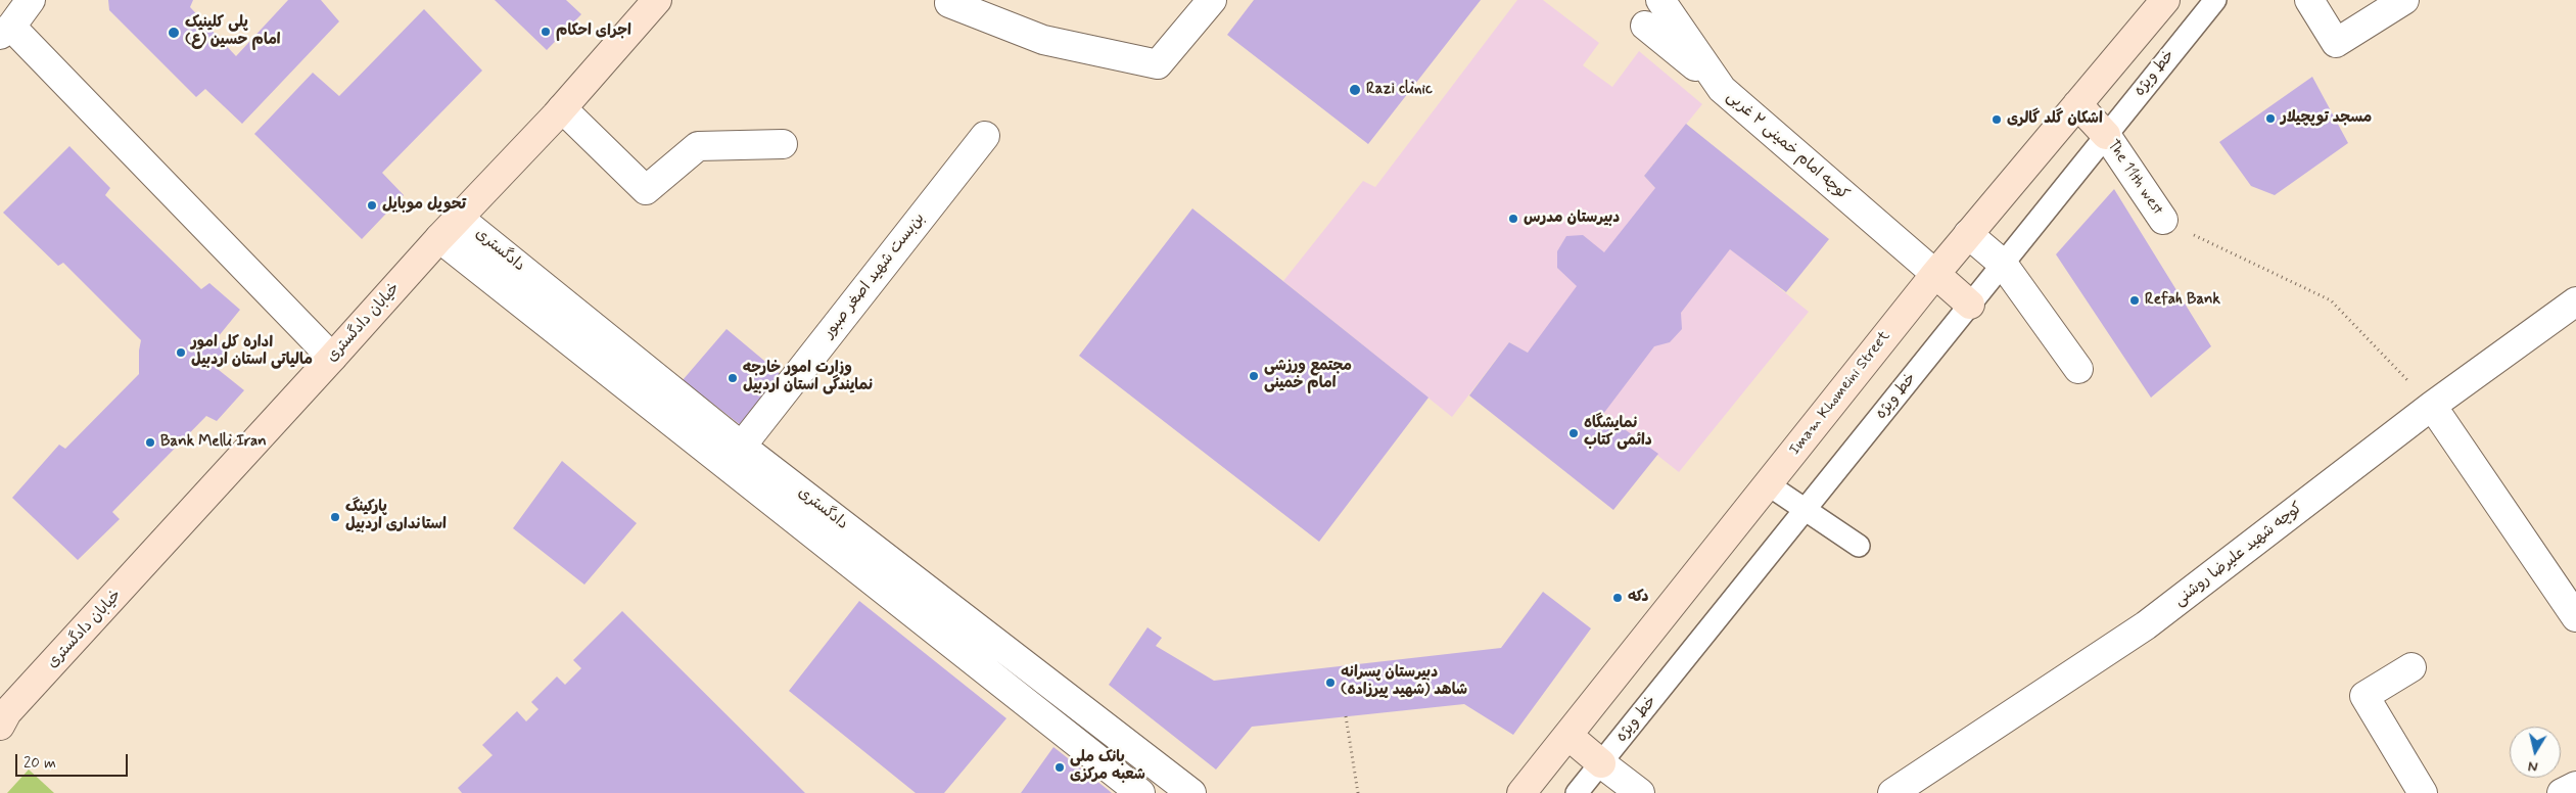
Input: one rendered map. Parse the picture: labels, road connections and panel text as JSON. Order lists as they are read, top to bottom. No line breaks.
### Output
{"streets":{"main road":["خیابان دادگستری","Imam Khomeini Street"],"street":["کوچه امام خمینی ۲ غربی","The 11th west","دادگستری","بن‌بست شهید اصغر صبور","کوچه شهید علیرضا روشنی"],"lane":["خط ویژه"]},"crossings":[["خط ویژه","The 11th west"],["کوچه امام خمینی ۲ غربی","Imam Khomeini Street"],["دادگستری","بن‌بست شهید اصغر صبور"],["دادگستری","خیابان دادگستری"]],"places":["اجرای احکام","پلی کلینیک امام حسین (ع)","Razi clinic","مسجد توپچیلار","اشکان گلد گالری","تحویل موبایل","دبیرستان مدرس","Refah Bank","اداره کل امور مالیاتی استان اردبیل","مجتمع ورزشی امام خمینی","وزارت امور خارجه نمایندگی استان اردبیل","نمایشگاه دائمی کتاب","Bank Melli Iran","پارکینگ استانداری اردبیل","دکه","دبیرستان پسرانه شاهد (شهید پیرزاده)","بانک ملی شعبه مرکزی"],"scale_bar":"20 m","north":"bottom"}
